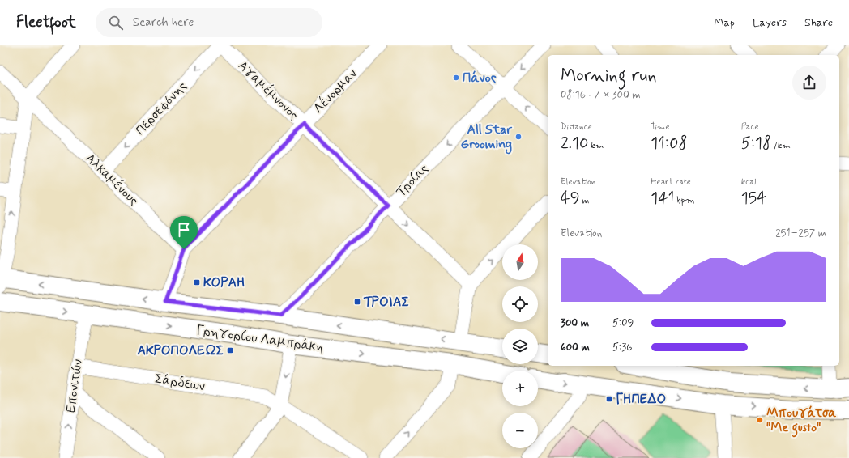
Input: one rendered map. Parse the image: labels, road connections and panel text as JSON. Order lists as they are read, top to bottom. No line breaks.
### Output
{"streets":{"main road":["Γρηγορίου Λαμπράκη"],"street":["Αγαμέμνονος","Λένορμαν","Περσεφόνης","Αλκαμένους","Τροίας","Σάρδεων","Επονιτών"]},"crossings":[["Αγαμέμνονος","Λένορμαν"],["Αγαμέμνονος","Περσεφόνης"],["Αγαμέμνονος","Τροίας"],["Λένορμαν","Αλκαμένους"],["Περσεφόνης","Αλκαμένους"],["Τροίας","Γρηγορίου Λαμπράκη"],["Γρηγορίου Λαμπράκη","Επονιτών"],["Σάρδεων","Επονιτών"]],"one_way":["Επονιτών"],"places":{"other":["Πάνος","All Star Grooming","Μπουγάτσα \"Me gusto\""],"transit":["ΚΟΡΑΗ","ΤΡΟΙΑΣ","ΑΚΡΟΠΟΛΕΩΣ","ΓΗΠΕΔΟ"]},"north":"top","page":{"header":"Fleetfoot","search":"Search here","nav":["Map","Layers","Share"],"heading":["Morning run","08:16 · 7 × 300 m"],"stats":[["Distance","2.10 km"],["Time","11:08"],["Pace","5:18 /km"],["Elevation","49 m"],["Heart rate","141 bpm"],["kcal","154"]],"chart":["Elevation","251–257 m"],"map_buttons":["+","−"],"list":[{"name":"300 m","note":"5:09"},{"name":"600 m","note":"5:36"}]}}
